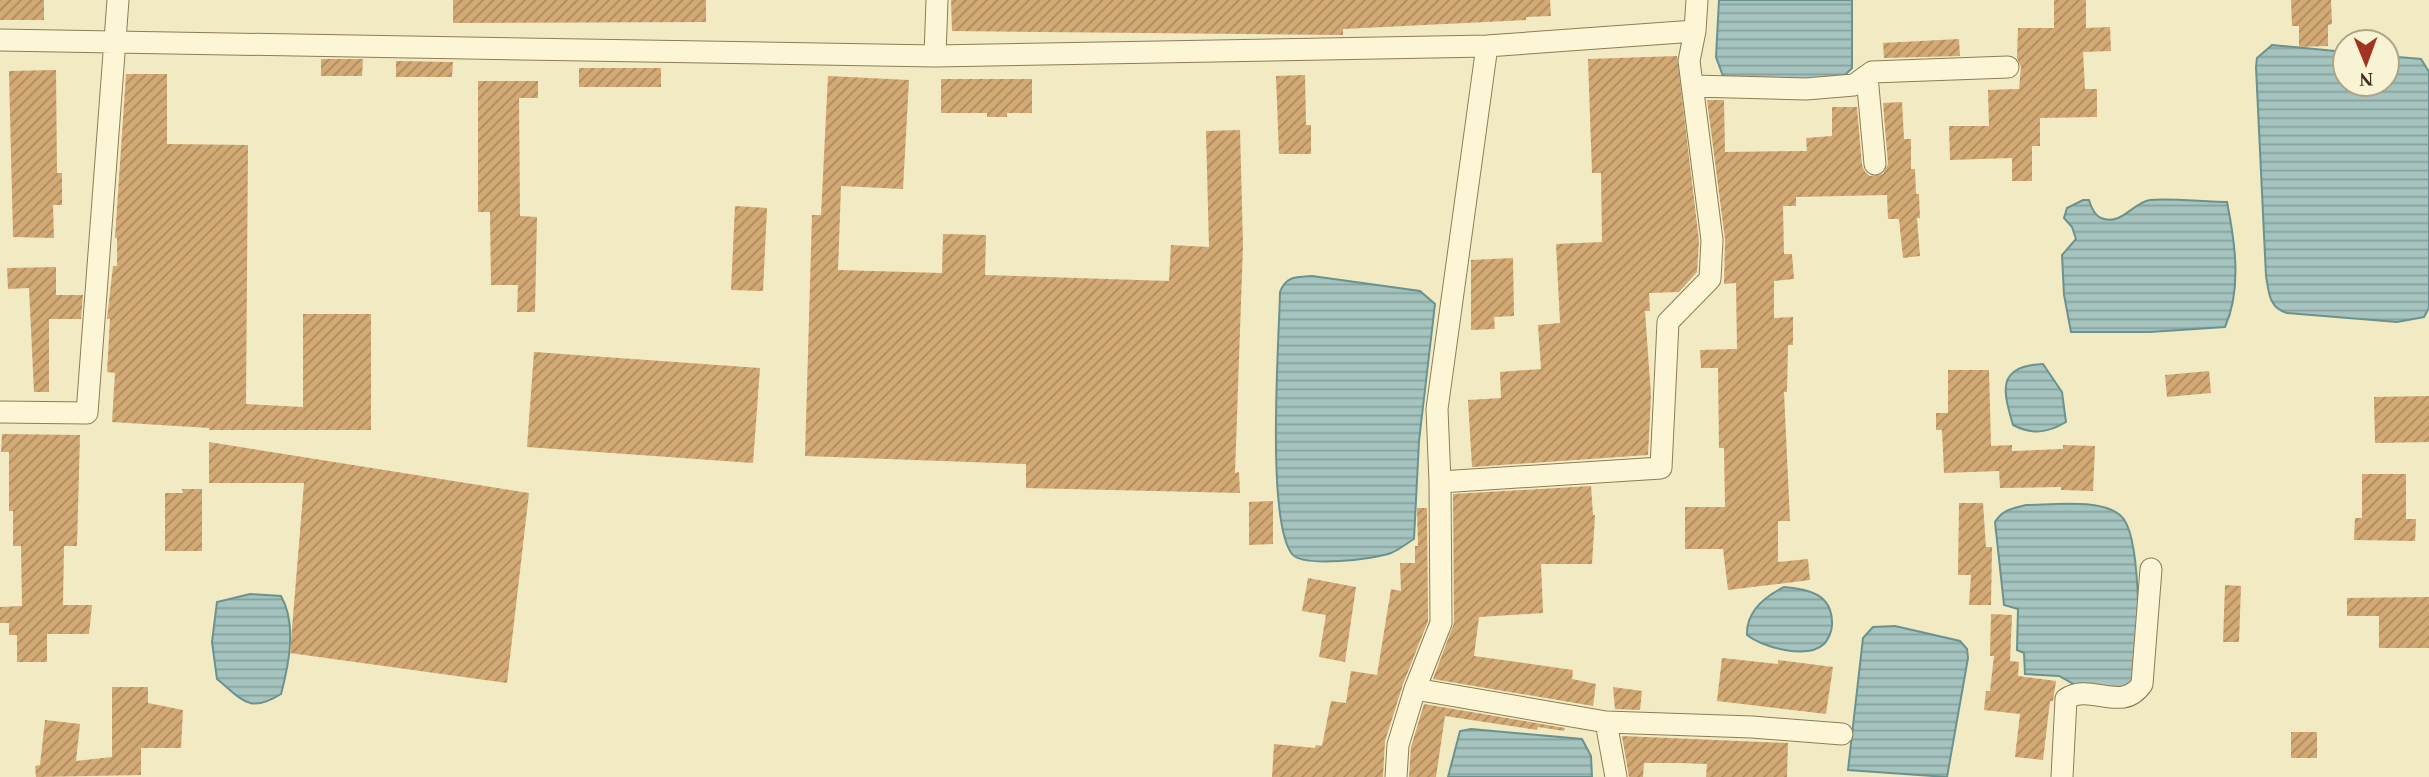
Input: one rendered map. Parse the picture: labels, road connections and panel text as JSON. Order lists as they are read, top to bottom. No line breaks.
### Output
{"north":"bottom"}
